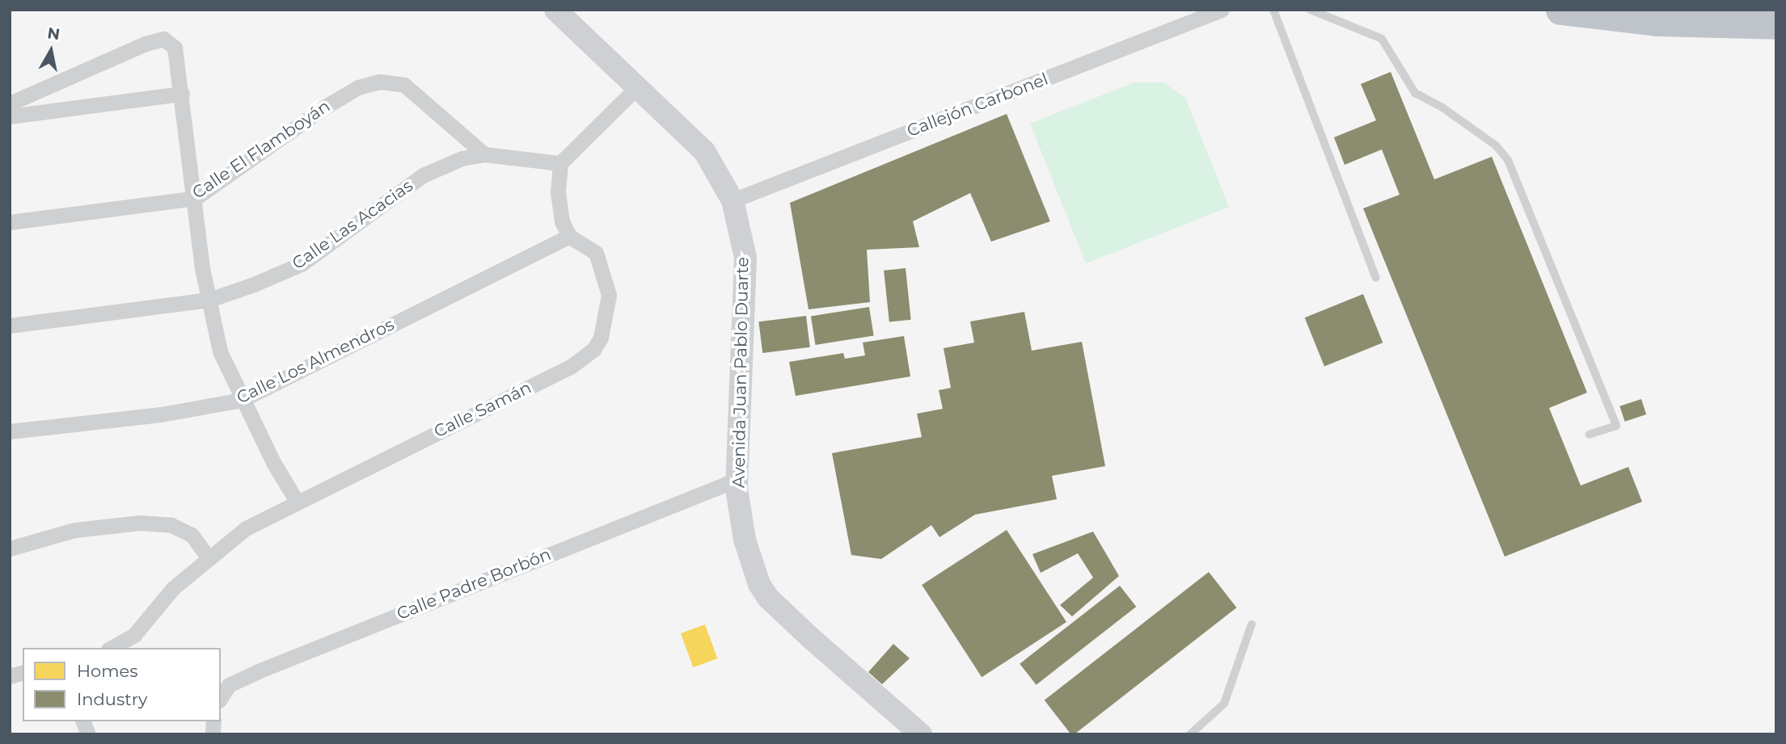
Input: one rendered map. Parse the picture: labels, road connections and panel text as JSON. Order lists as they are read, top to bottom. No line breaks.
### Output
{"streets":{"main road":["Avenida Juan Pablo Duarte"],"street":["Callejón Carbonel","Calle El Flamboyán","Calle Las Acacias","Calle Los Almendros","Calle Samán","Calle Padre Borbón"]},"crossings":[["Callejón Carbonel","Avenida Juan Pablo Duarte"],["Calle El Flamboyán","Calle Las Acacias"],["Calle Los Almendros","Calle Samán"],["Avenida Juan Pablo Duarte","Calle Padre Borbón"]],"legend":["Homes","Industry"],"north":"top"}
